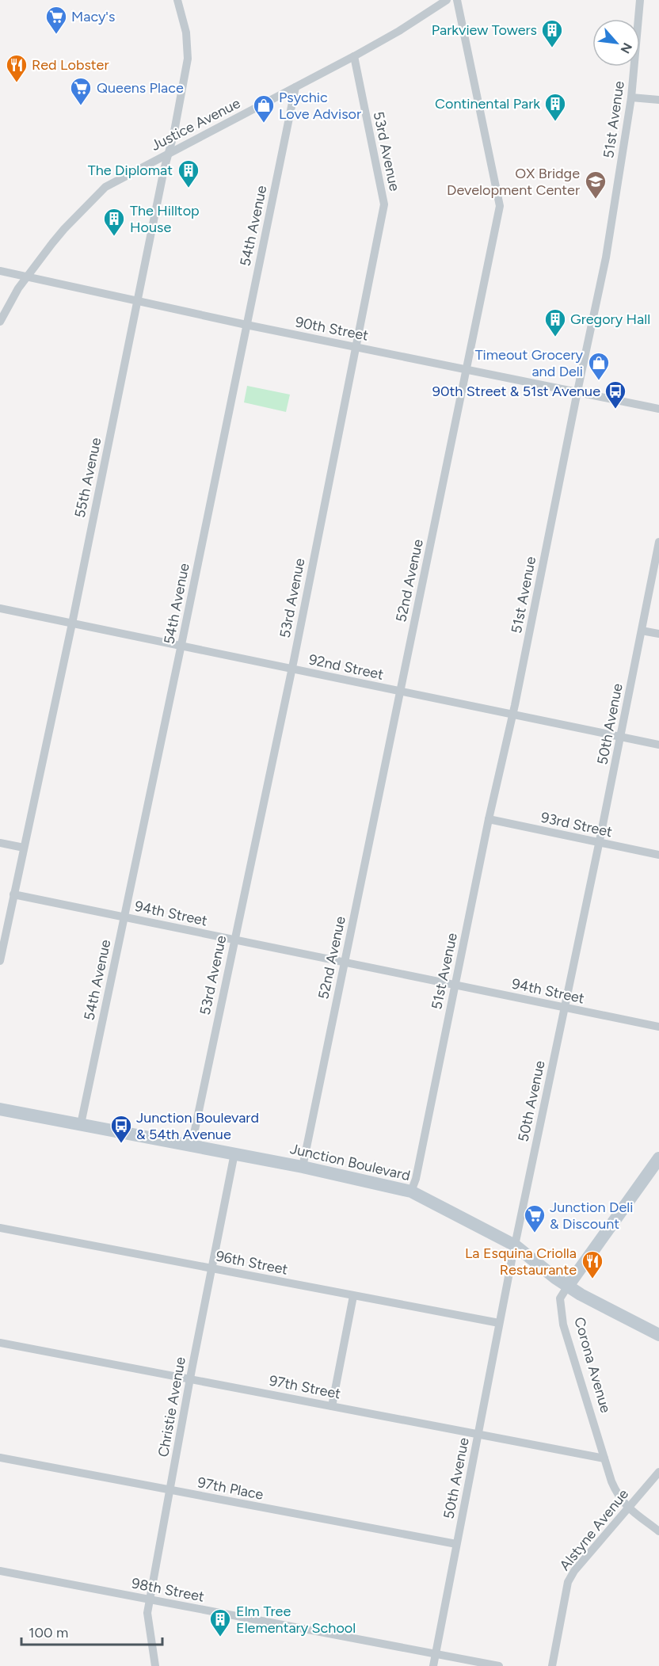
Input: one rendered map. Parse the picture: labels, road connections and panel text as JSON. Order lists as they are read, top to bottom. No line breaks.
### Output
{"streets":{"main road":["Junction Boulevard","Corona Avenue"],"street":["51st Avenue","Justice Avenue","53rd Avenue","54th Avenue","90th Street","55th Avenue","52nd Avenue","92nd Street","50th Avenue","93rd Street","94th Street","96th Street","97th Street","Christie Avenue","97th Place","Alstyne Avenue","98th Street"]},"crossings":[["51st Avenue","90th Street"],["51st Avenue","92nd Street"],["51st Avenue","93rd Street"],["51st Avenue","94th Street"],["51st Avenue","Junction Boulevard"],["Justice Avenue","53rd Avenue"],["Justice Avenue","54th Avenue"],["Justice Avenue","90th Street"],["Justice Avenue","55th Avenue"],["53rd Avenue","90th Street"],["53rd Avenue","92nd Street"],["53rd Avenue","94th Street"],["53rd Avenue","Junction Boulevard"],["54th Avenue","90th Street"],["54th Avenue","92nd Street"],["54th Avenue","94th Street"],["54th Avenue","Junction Boulevard"],["90th Street","55th Avenue"],["90th Street","52nd Avenue"],["55th Avenue","92nd Street"],["55th Avenue","94th Street"],["52nd Avenue","92nd Street"],["52nd Avenue","94th Street"],["52nd Avenue","Junction Boulevard"],["92nd Street","50th Avenue"],["50th Avenue","93rd Street"],["50th Avenue","94th Street"],["50th Avenue","Junction Boulevard"],["50th Avenue","96th Street"],["50th Avenue","97th Street"],["50th Avenue","97th Place"],["50th Avenue","98th Street"],["Junction Boulevard","Corona Avenue"],["Junction Boulevard","Christie Avenue"],["96th Street","Christie Avenue"],["Corona Avenue","97th Street"],["Corona Avenue","Alstyne Avenue"],["97th Street","Christie Avenue"],["Christie Avenue","97th Place"],["Christie Avenue","98th Street"]],"places":{"supermarket":["Macy's","Queens Place","Junction Deli & Discount"],"building":["Parkview Towers","Continental Park","The Diplomat","The Hilltop House","Gregory Hall","Elm Tree Elementary School"],"restaurant":["Red Lobster","La Esquina Criolla Restaurante"],"shop":["Psychic Love Advisor","Timeout Grocery and Deli"],"school or university":["OX Bridge Development Center"],"bus stop":["90th Street & 51st Avenue","Junction Boulevard & 54th Avenue"]},"scale_bar":"100 m","north":"bottom right"}
